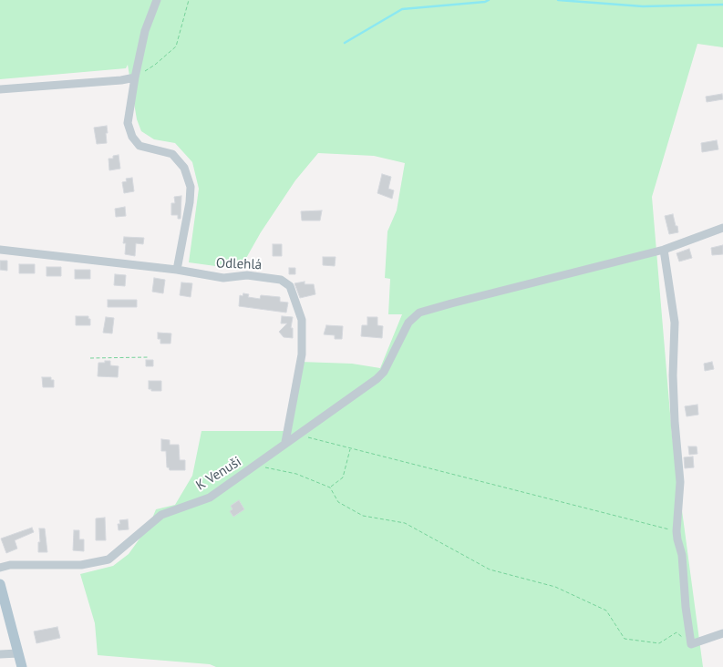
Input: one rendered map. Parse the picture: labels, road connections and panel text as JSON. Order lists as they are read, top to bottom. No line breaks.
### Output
{"streets":{"street":["Odlehlá","K Venuši"]},"crossings":[["Odlehlá","K Venuši"]]}
